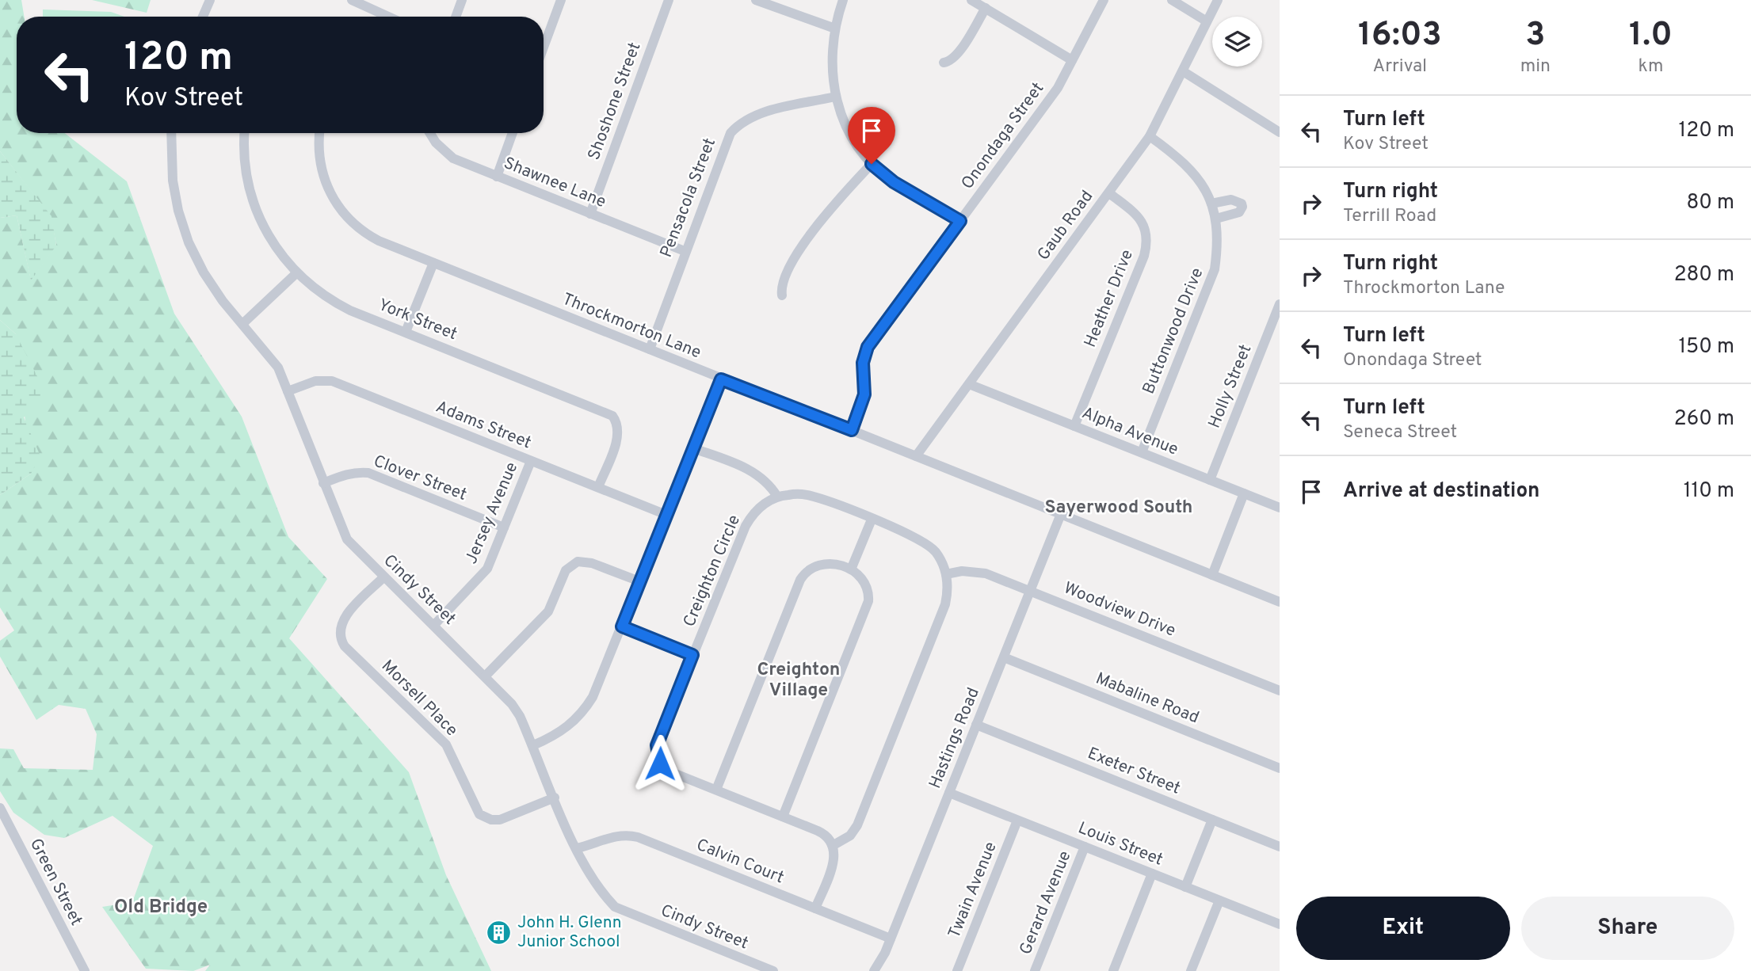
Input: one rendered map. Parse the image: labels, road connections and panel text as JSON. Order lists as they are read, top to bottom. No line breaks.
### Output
{"streets":{"street":["Shoshone Street","Onondaga Street","Shawnee Lane","Pensacola Street","Gaub Road","Heather Drive","York Street","Throckmorton Lane","Buttonwood Drive","Holly Street","Adams Street","Alpha Avenue","Clover Street","Jersey Avenue","Creighton Circle","Cindy Street","Woodview Drive","Morsell Place","Mabaline Road","Hastings Road","Exeter Street","Louis Street","Calvin Court","Green Street","Twain Avenue","Gerard Avenue"]},"crossings":[["Shoshone Street","Shawnee Lane"],["Onondaga Street","Throckmorton Lane"],["Shawnee Lane","Pensacola Street"],["Pensacola Street","Throckmorton Lane"],["Gaub Road","Heather Drive"],["Gaub Road","Throckmorton Lane"],["Gaub Road","Buttonwood Drive"],["Gaub Road","Alpha Avenue"],["Heather Drive","Alpha Avenue"],["York Street","Adams Street"],["Throckmorton Lane","Hastings Road"],["Buttonwood Drive","Alpha Avenue"],["Holly Street","Alpha Avenue"],["Adams Street","Jersey Avenue"],["Adams Street","Cindy Street"],["Clover Street","Jersey Avenue"],["Clover Street","Cindy Street"],["Jersey Avenue","Cindy Street"],["Cindy Street","Morsell Place"],["Cindy Street","Calvin Court"],["Woodview Drive","Hastings Road"],["Mabaline Road","Hastings Road"],["Hastings Road","Exeter Street"],["Hastings Road","Louis Street"],["Hastings Road","Calvin Court"],["Louis Street","Twain Avenue"],["Louis Street","Gerard Avenue"]],"districts":["Sayerwood South","Creighton Village","Old Bridge"],"places":{"building":["John H. Glenn Junior School"]},"page":{"eta":["16:03","Arrival","3","min","1.0","km"],"turn":["120 m","Kov Street"],"list":[{"name":"Turn left","note":"Kov Street","value":"120 m"},{"name":"Turn right","note":"Terrill Road","value":"80 m"},{"name":"Turn right","note":"Throckmorton Lane","value":"280 m"},{"name":"Turn left","note":"Onondaga Street","value":"150 m"},{"name":"Turn left","note":"Seneca Street","value":"260 m"},{"name":"Arrive at destination","value":"110 m"}],"buttons":["Exit","Share"]}}
